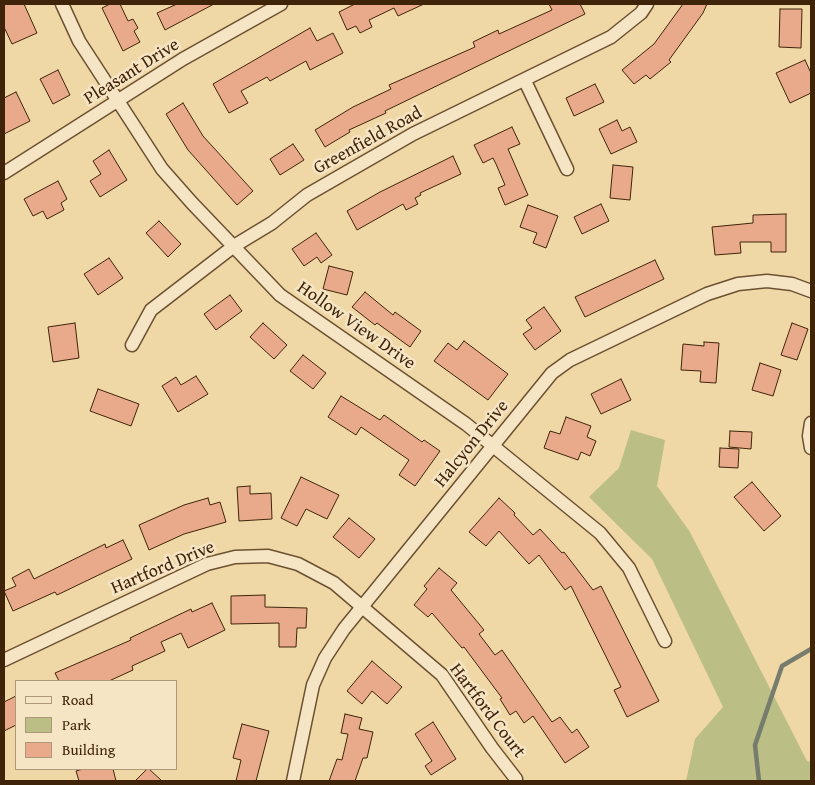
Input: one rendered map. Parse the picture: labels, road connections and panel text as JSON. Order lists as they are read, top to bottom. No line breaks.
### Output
{"streets":{"street":["Pleasant Drive","Greenfield Road","Hollow View Drive","Halcyon Drive","Hartford Drive","Hartford Court"]},"crossings":[["Pleasant Drive","Hollow View Drive"],["Greenfield Road","Hollow View Drive"],["Hollow View Drive","Halcyon Drive"],["Halcyon Drive","Hartford Drive"],["Halcyon Drive","Hartford Court"],["Hartford Drive","Hartford Court"]],"legend":["Road","Park","Building"]}
